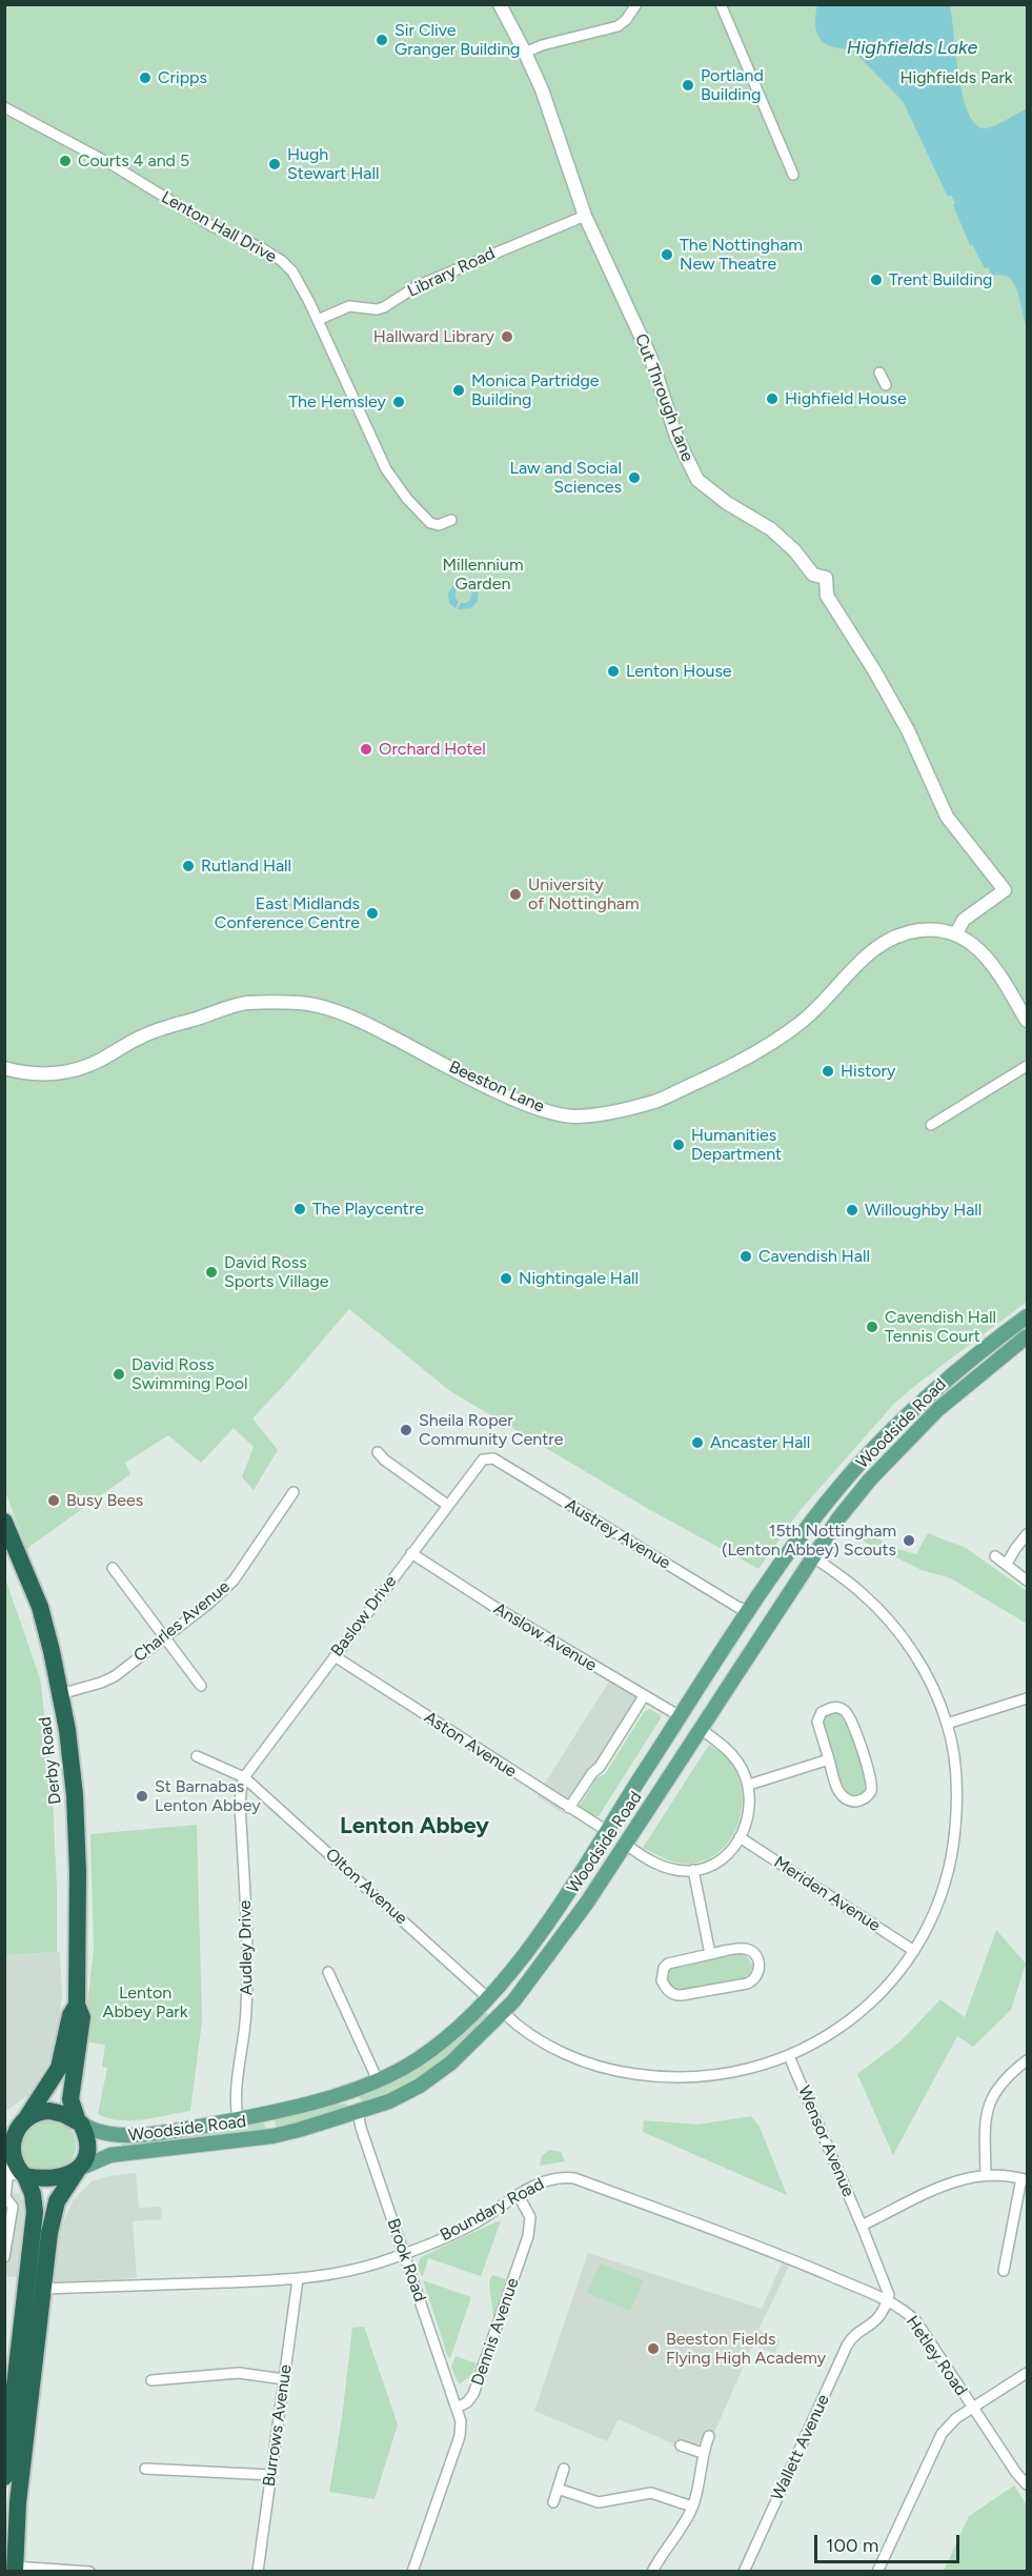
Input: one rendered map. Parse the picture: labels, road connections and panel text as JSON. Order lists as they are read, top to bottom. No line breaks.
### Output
{"streets":{"highway":["Derby Road"],"main road":["Woodside Road"],"street":["Lenton Hall Drive","Library Road","Cut Through Lane","Beeston Lane","Austrey Avenue","Baslow Drive","Charles Avenue","Anslow Avenue","Aston Avenue","Olton Avenue","Meriden Avenue","Audley Drive","Wensor Avenue","Boundary Road","Brook Road","Dennis Avenue","Hetley Road","Burrows Avenue","Wallett Avenue"]},"crossings":[["Lenton Hall Drive","Library Road"],["Library Road","Cut Through Lane"],["Cut Through Lane","Beeston Lane"],["Woodside Road","Austrey Avenue"],["Woodside Road","Anslow Avenue"],["Woodside Road","Aston Avenue"],["Woodside Road","Derby Road"],["Woodside Road","Olton Avenue"],["Woodside Road","Audley Drive"],["Woodside Road","Brook Road"],["Austrey Avenue","Baslow Drive"],["Baslow Drive","Anslow Avenue"],["Baslow Drive","Aston Avenue"],["Baslow Drive","Olton Avenue"],["Baslow Drive","Audley Drive"],["Charles Avenue","Derby Road"],["Olton Avenue","Audley Drive"],["Boundary Road","Brook Road"],["Boundary Road","Dennis Avenue"],["Boundary Road","Hetley Road"],["Boundary Road","Burrows Avenue"],["Boundary Road","Wallett Avenue"],["Brook Road","Dennis Avenue"],["Hetley Road","Wallett Avenue"]],"districts":["Lenton Abbey"],"water":["Highfields Lake"],"parks":["Highfields Park","Millennium Garden","Lenton Abbey Park"],"places":["Sir Clive Granger Building","Cripps","Portland Building","Courts 4 and 5","Hugh Stewart Hall","The Nottingham New Theatre","Trent Building","Hallward Library","Monica Partridge Building","Highfield House","The Hemsley","Law and Social Sciences","Lenton House","Orchard Hotel","Rutland Hall","University of Nottingham","East Midlands Conference Centre","History","Humanities Department","The Playcentre","Willoughby Hall","Cavendish Hall","David Ross Sports Village","Nightingale Hall","Cavendish Hall Tennis Court","David Ross Swimming Pool","Sheila Roper Community Centre","Ancaster Hall","Busy Bees","15th Nottingham (Lenton Abbey) Scouts","St Barnabas Lenton Abbey","Beeston Fields Flying High Academy"],"scale_bar":"100 m"}
